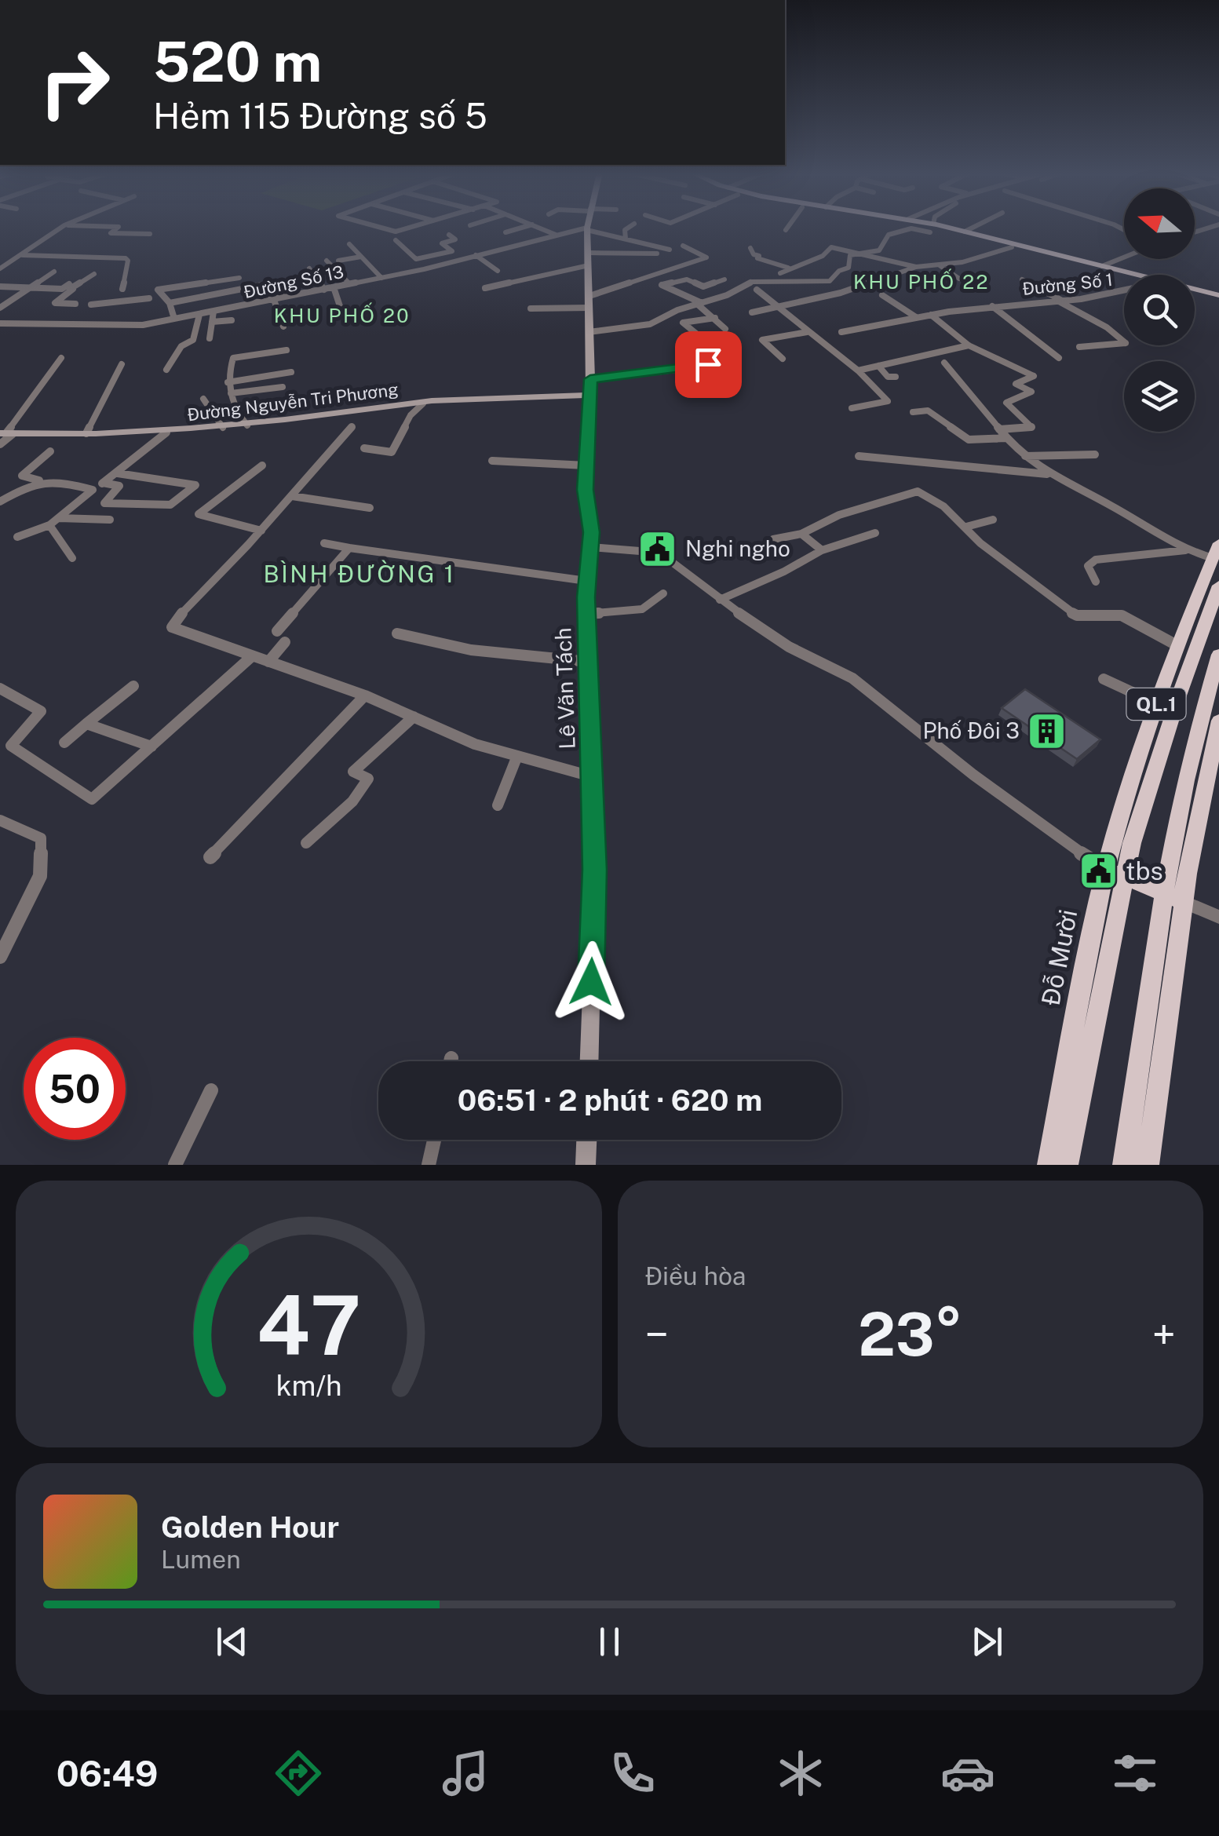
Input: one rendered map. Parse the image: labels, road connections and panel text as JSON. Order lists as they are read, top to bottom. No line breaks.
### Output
{"streets":{"highway":["QL.1","Đỗ Mười"],"main road":["Đường Nguyễn Tri Phương","Lê Văn Tách"],"street":["Đường Số 13","Đường Số 1"]},"crossings":[["Đường Số 13","Lê Văn Tách"],["Đường Nguyễn Tri Phương","Lê Văn Tách"]],"districts":["KHU PHỐ 22","KHU PHỐ 20","BÌNH ĐƯỜNG 1"],"places":{"public building":["Nghi ngho","tbs"],"building":["Phố Đôi 3"]},"north":"left","page":{"turn":["520 m","Hẻm 115 Đường số 5"],"limit":"50","trip":"06:51 · 2 phút · 620 m","tile":"Điều hòa","heat":["−","23°","+"],"song":["Golden Hour","Lumen"],"tabs":"06:49","gauge":["47","km/h"]}}
